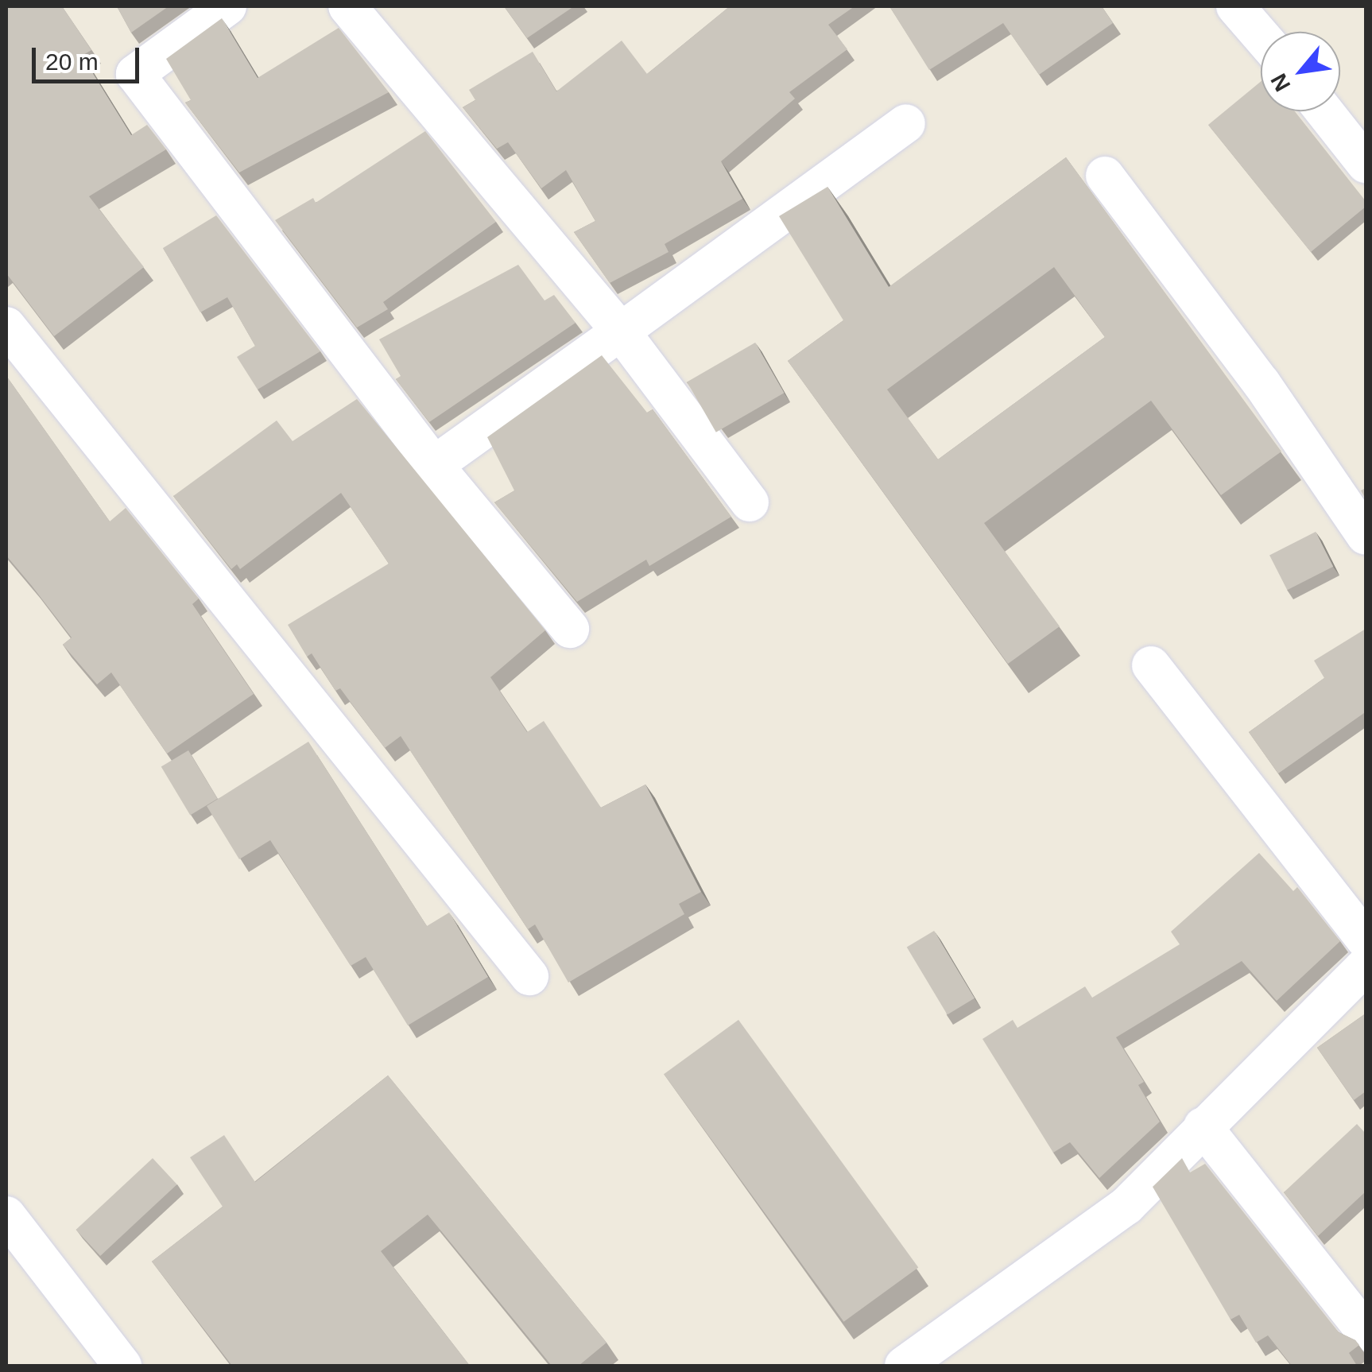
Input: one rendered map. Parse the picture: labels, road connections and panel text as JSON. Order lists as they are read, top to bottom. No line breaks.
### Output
{"scale_bar":"20 m","north":"bottom left"}
